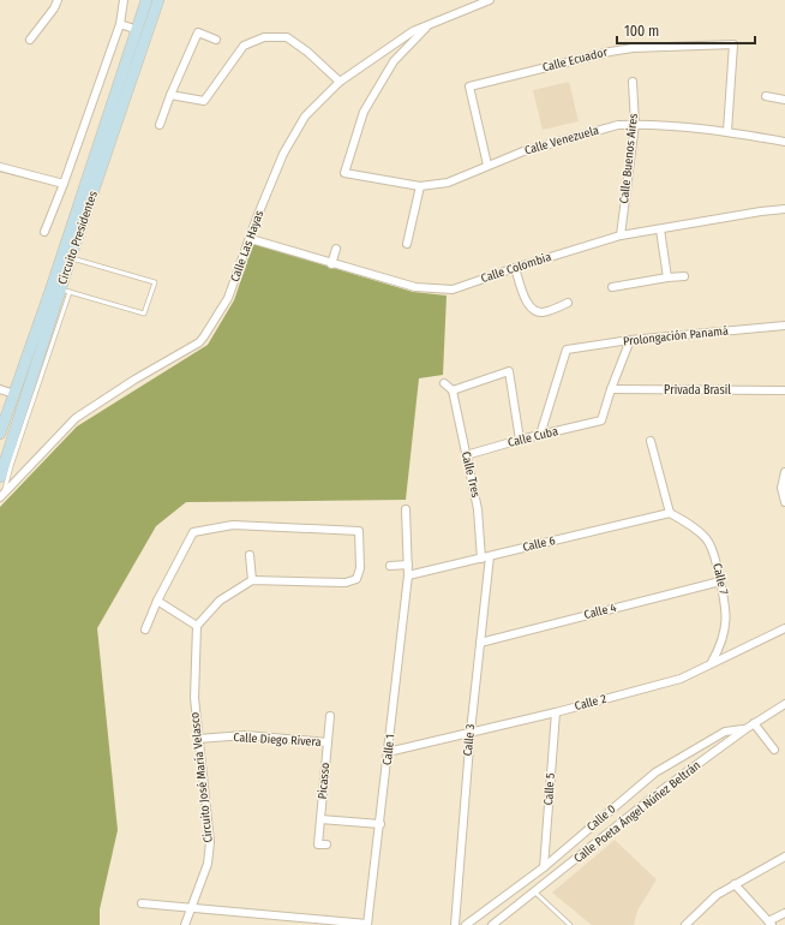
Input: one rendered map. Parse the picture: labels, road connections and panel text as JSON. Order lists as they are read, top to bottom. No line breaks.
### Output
{"streets":{"main road":["Circuito Presidentes"],"street":["Calle Ecuador","Calle Venezuela","Calle Buenos Aires","Calle Las Hayas","Calle Colombia","Prolongación Panamá","Privada Brasil","Calle Cuba","Calle Tres","Calle 6","Calle 7","Calle 4","Calle 2","Calle Diego Rivera","Calle 3","Calle 1","Circuito José María Velasco","Picasso","Calle 5","Calle Poeta Ángel Núñez Beltrán","Calle 0"]},"crossings":[["Calle Ecuador","Calle Venezuela"],["Calle Venezuela","Calle Buenos Aires"],["Calle Venezuela","Calle Las Hayas"],["Calle Buenos Aires","Calle Colombia"],["Calle Las Hayas","Calle Colombia"],["Prolongación Panamá","Calle Cuba"],["Privada Brasil","Calle Cuba"],["Calle Cuba","Calle Tres"],["Calle Tres","Calle 6"],["Calle Tres","Calle 3"],["Calle 6","Calle 7"],["Calle 6","Calle 3"],["Calle 6","Calle 1"],["Calle 7","Calle 4"],["Calle 7","Calle 2"],["Calle 4","Calle 3"],["Calle 2","Calle 3"],["Calle 2","Calle 1"],["Calle 2","Calle 5"],["Calle Diego Rivera","Circuito José María Velasco"],["Calle Diego Rivera","Picasso"],["Calle 5","Calle 0"],["Calle Poeta Ángel Núñez Beltrán","Calle 0"]],"scale_bar":"100 m"}
